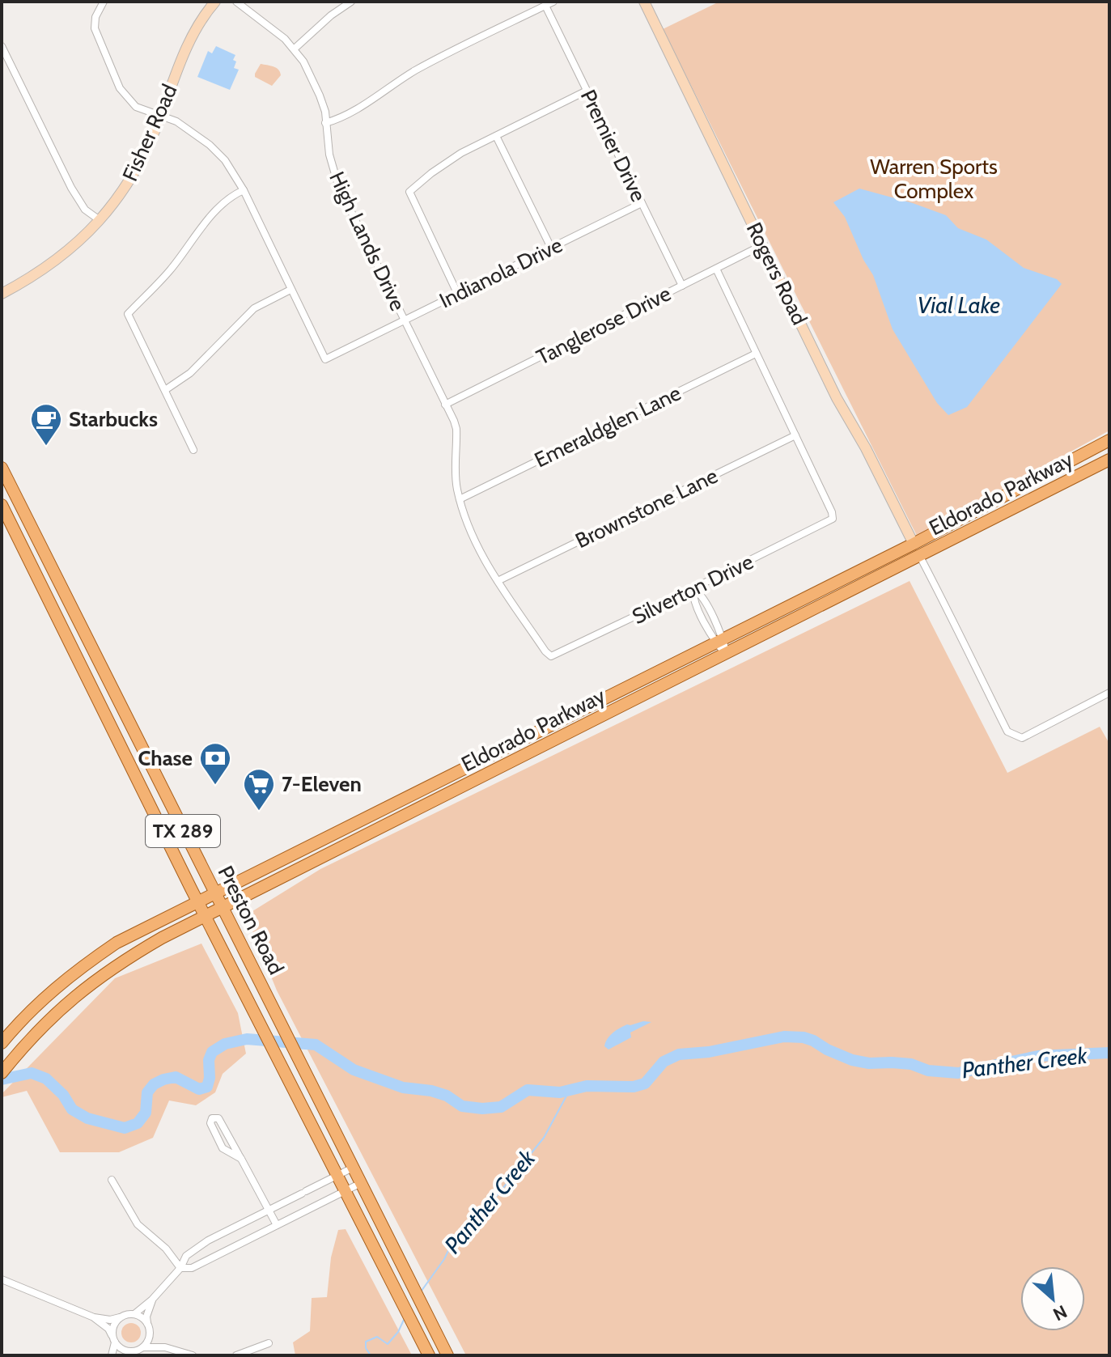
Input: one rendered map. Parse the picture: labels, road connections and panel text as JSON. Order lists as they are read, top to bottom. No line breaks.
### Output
{"streets":{"main road":["Eldorado Parkway","TX 289","Preston Road"],"street":["Fisher Road","Premier Drive","High Lands Drive","Indianola Drive","Rogers Road","Tanglerose Drive","Emeraldglen Lane","Brownstone Lane","Silverton Drive"]},"crossings":[["Premier Drive","Indianola Drive"],["Premier Drive","Tanglerose Drive"],["High Lands Drive","Indianola Drive"],["High Lands Drive","Tanglerose Drive"],["High Lands Drive","Emeraldglen Lane"],["High Lands Drive","Brownstone Lane"],["High Lands Drive","Silverton Drive"],["Rogers Road","Tanglerose Drive"],["Rogers Road","Eldorado Parkway"],["Eldorado Parkway","Preston Road"],["Brownstone Lane","Silverton Drive"]],"water":["Vial Lake","Panther Creek"],"parks":["Warren Sports Complex"],"places":{"cafe":["Starbucks"],"bank":["Chase"],"supermarket":["7-Eleven"]},"north":"bottom right"}
